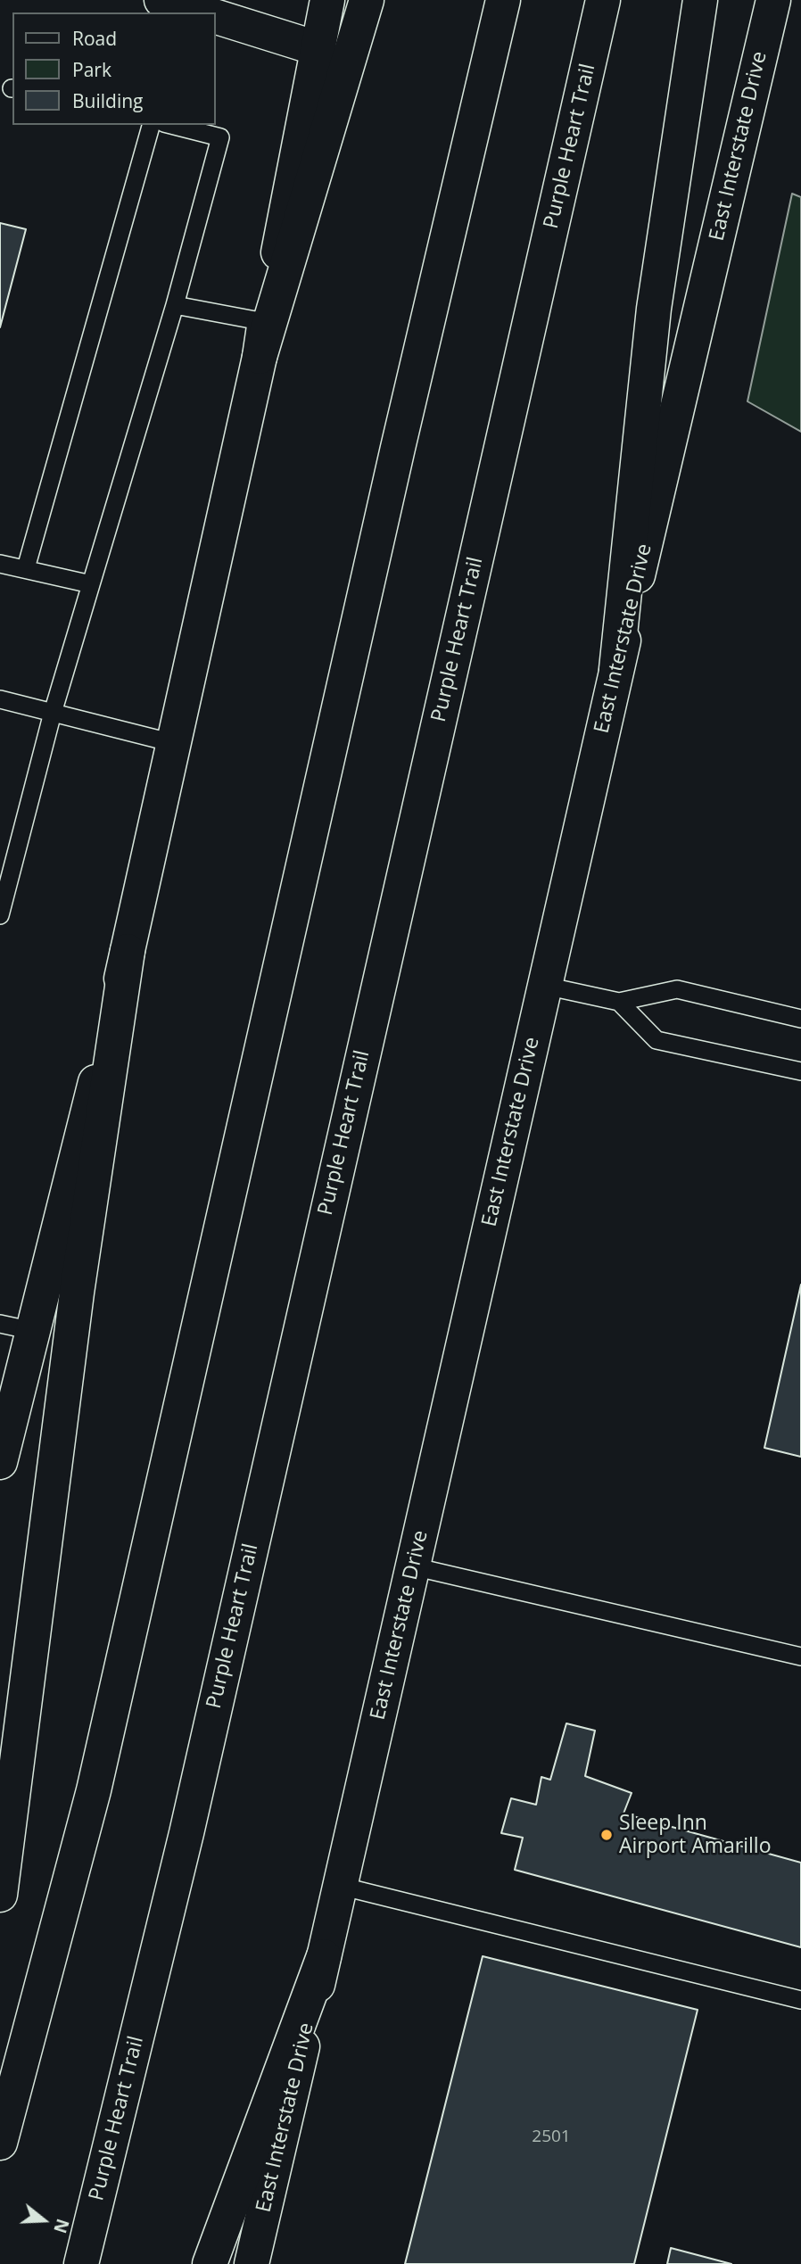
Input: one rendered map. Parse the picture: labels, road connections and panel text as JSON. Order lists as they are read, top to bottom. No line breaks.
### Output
{"streets":{"main road":["Purple Heart Trail","East Interstate Drive"]},"places":["Sleep Inn Airport Amarillo"],"house_numbers":["2501"],"legend":["Road","Park","Building"],"north":"right"}
